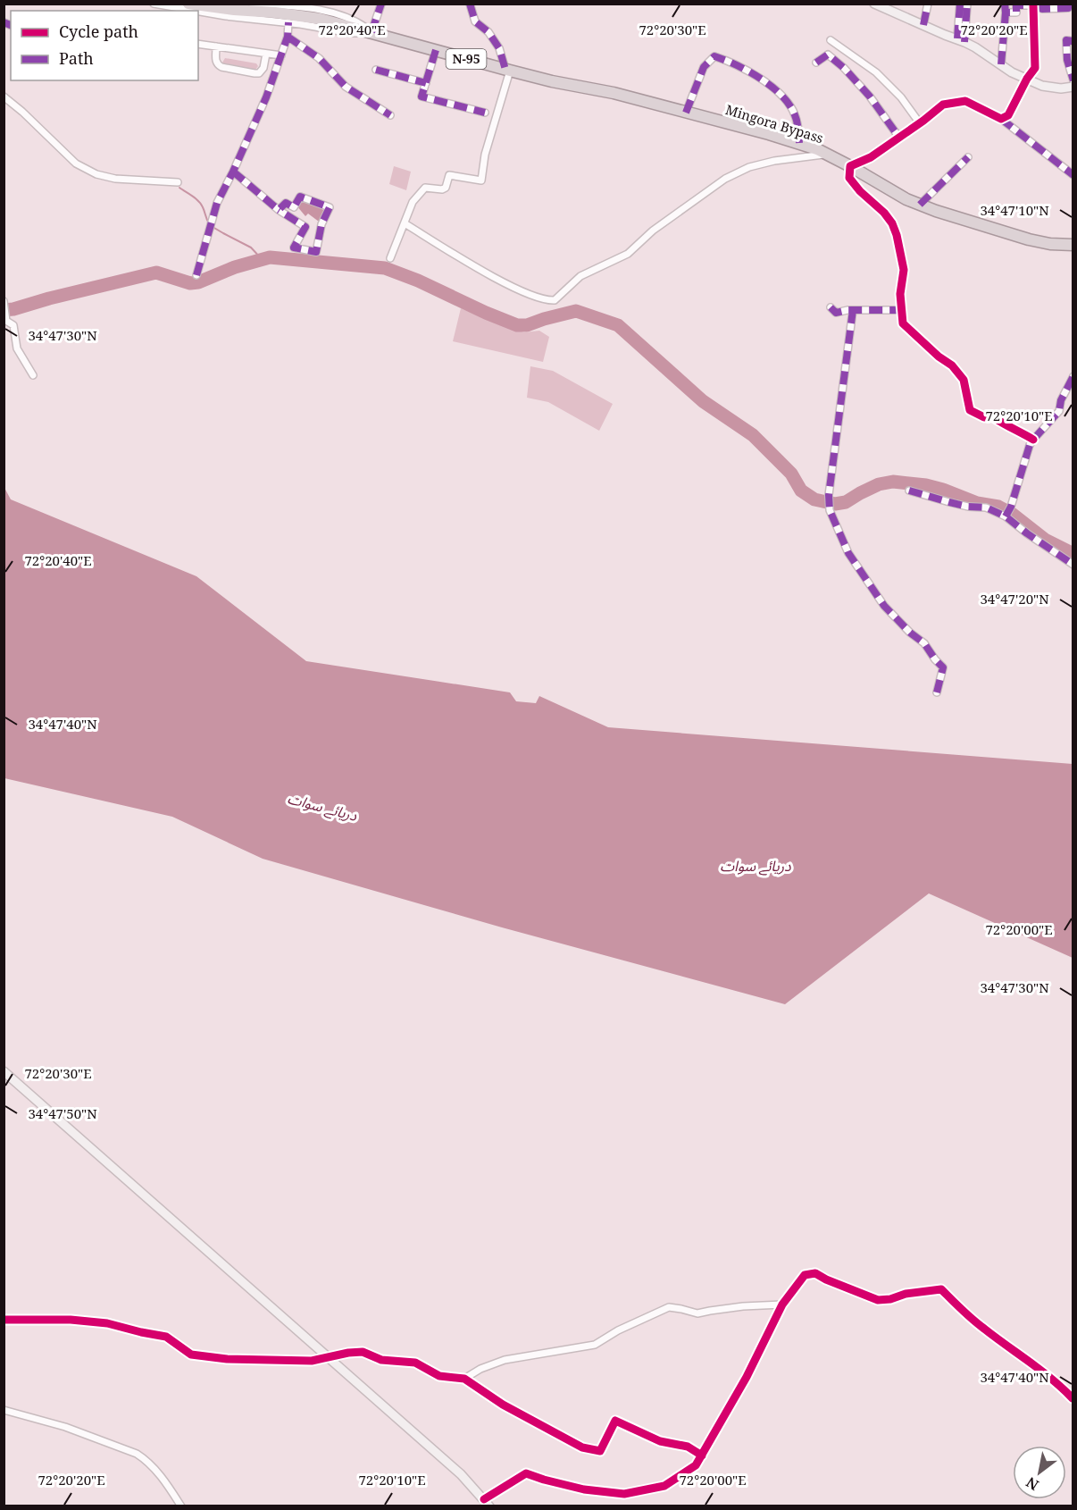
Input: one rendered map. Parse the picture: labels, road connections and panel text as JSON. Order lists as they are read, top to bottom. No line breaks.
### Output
{"streets":{"highway":["N-95","Mingora Bypass"]},"water":["دریائے سوات"],"legend":["Cycle path","Path"],"north":"bottom left","coordinates":["72°20'40\"E","72°20'30\"E","72°20'20\"E","34°47'10\"N","34°47'30\"N","72°20'10\"E","34°47'20\"N","34°47'40\"N","72°20'00\"E","34°47'50\"N"]}
